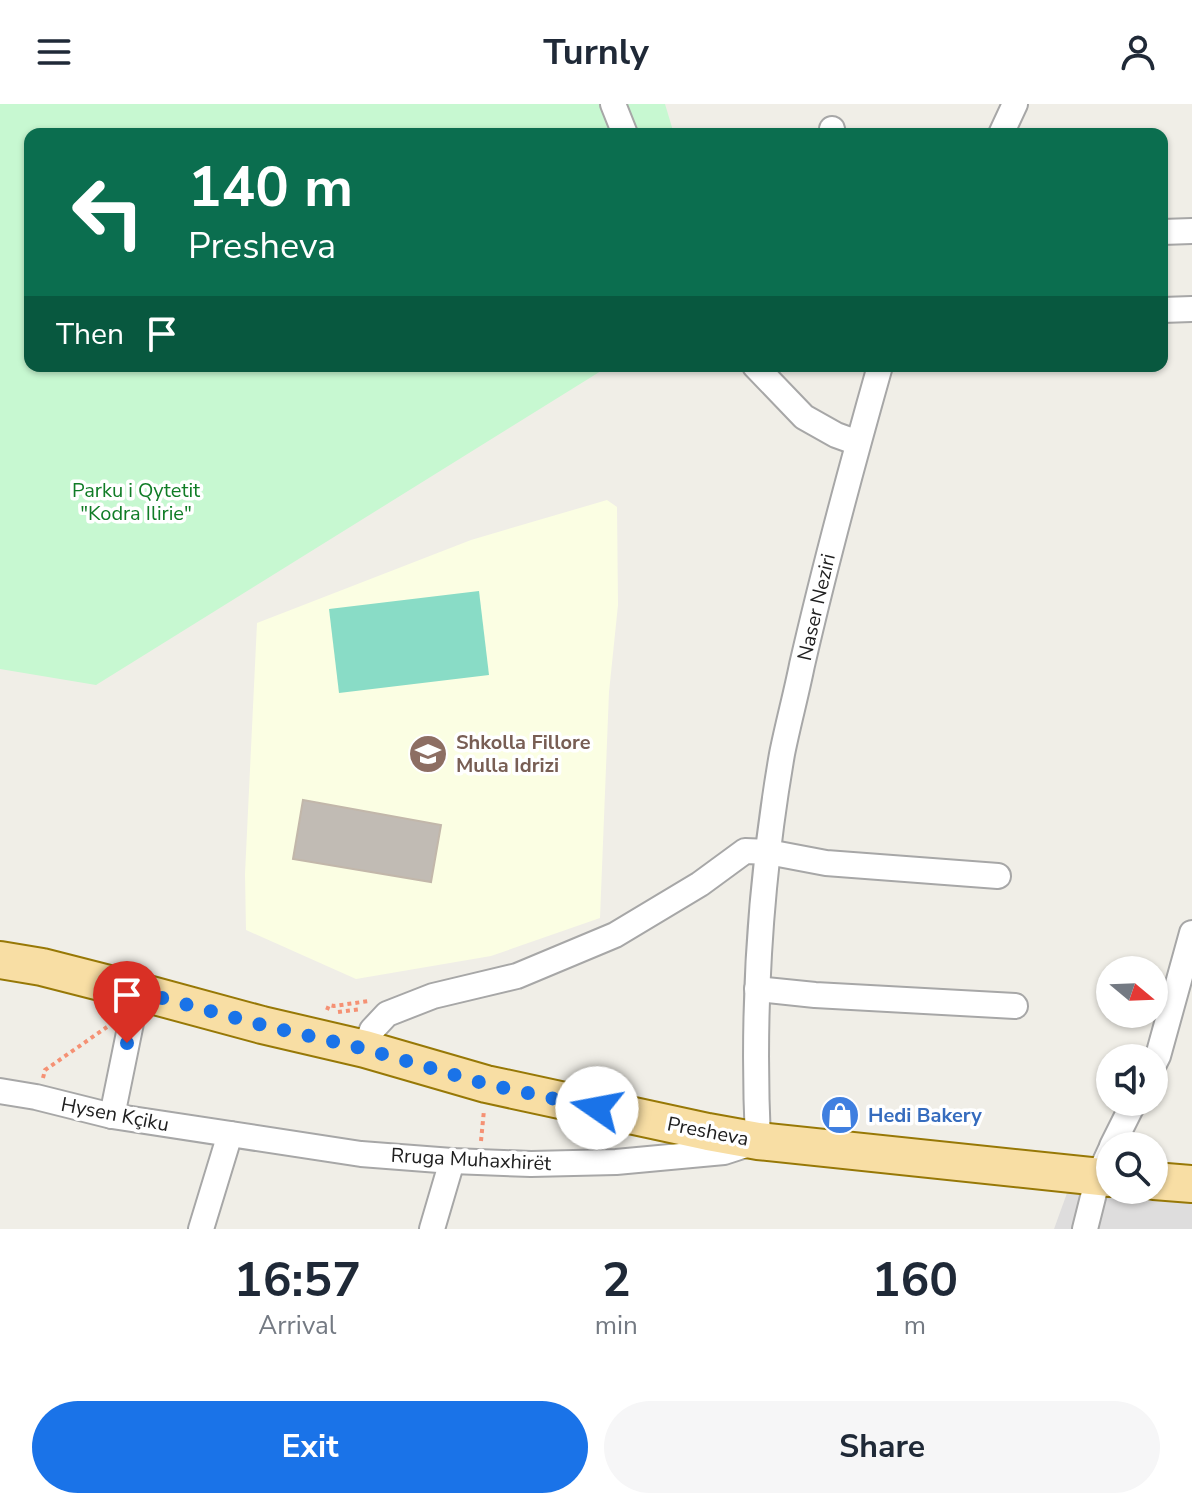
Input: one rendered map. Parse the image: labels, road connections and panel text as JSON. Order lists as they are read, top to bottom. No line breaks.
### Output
{"streets":{"main road":["Presheva"],"street":["Naser Neziri","Hysen Kçiku","Rruga Muhaxhirët"]},"crossings":[["Naser Neziri","Presheva"],["Naser Neziri","Rruga Muhaxhirët"],["Hysen Kçiku","Rruga Muhaxhirët"],["Presheva","Rruga Muhaxhirët"]],"parks":["Parku i Qytetit \"Kodra Ilirie\""],"places":{"school or university":["Shkolla Fillore Mulla Idrizi"],"shop":["Hedi Bakery"]},"north":"right","page":{"header":"Turnly","turn":["140 m","Presheva"],"then":"Then","eta":["16:57","Arrival","2","min","160","m"],"buttons":["Exit","Share"]}}
